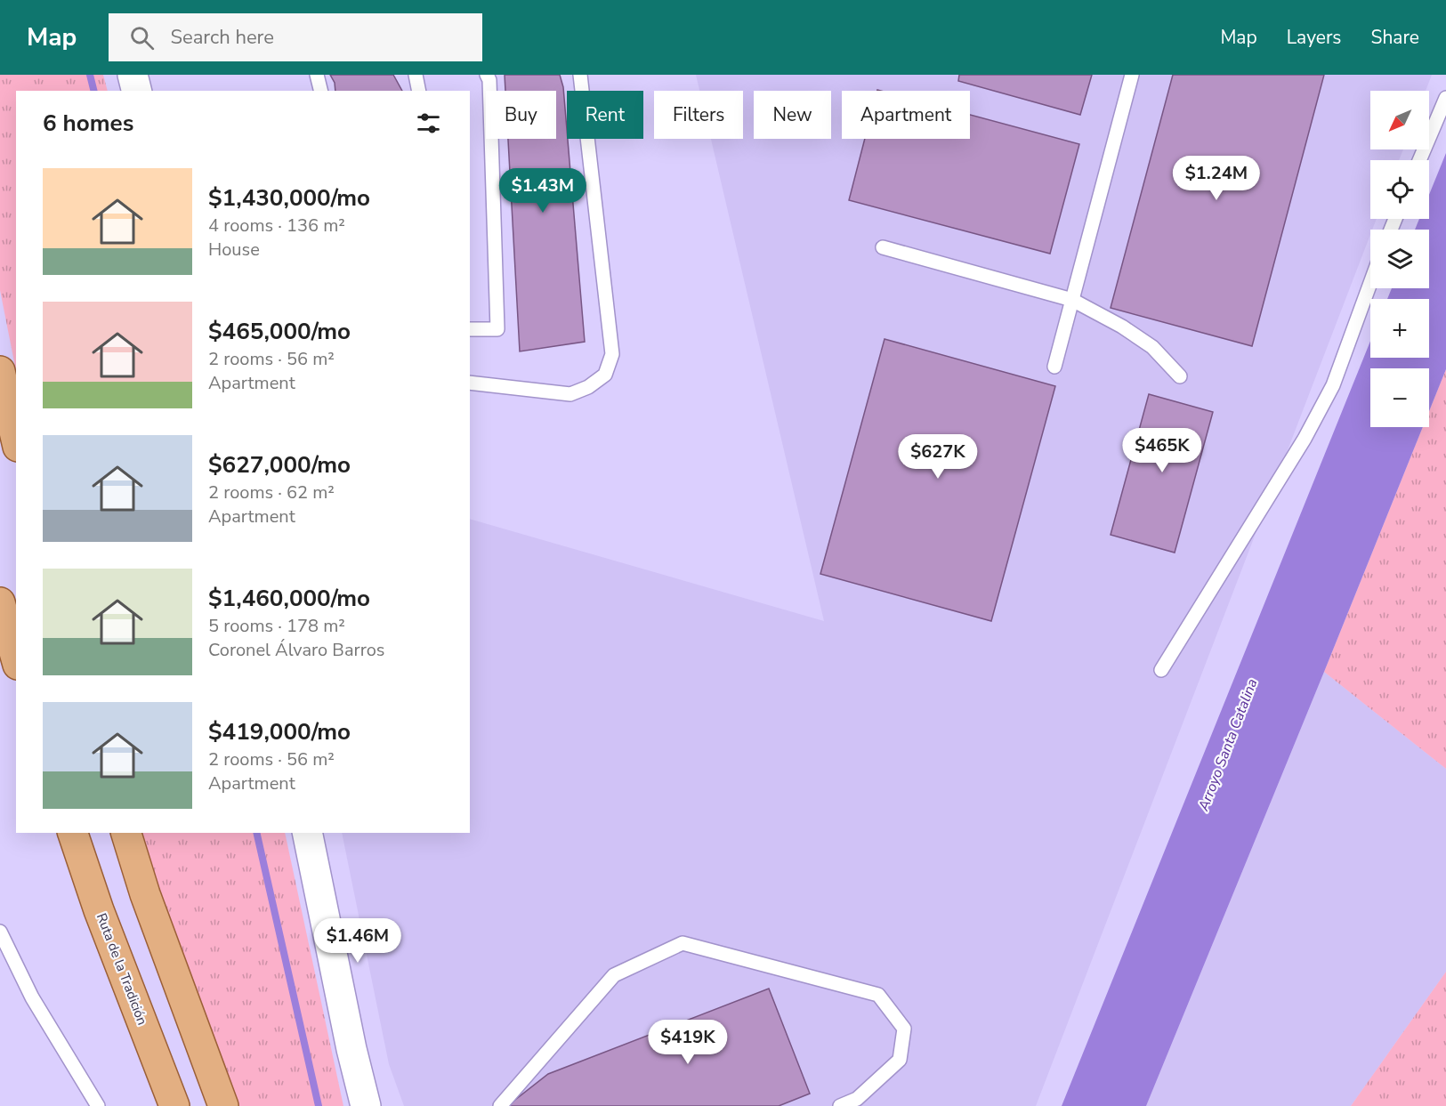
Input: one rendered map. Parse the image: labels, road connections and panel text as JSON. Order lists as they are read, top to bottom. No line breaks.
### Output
{"streets":{"main road":["Ruta de la Tradición"]},"water":["Arroyo Santa Catalina"],"north":"bottom left","page":{"header":"Map","search":"Search here","nav":["Map","Layers","Share"],"map_buttons":["+","−"],"chip":["Buy","Rent","Filters","New","Apartment"],"heading":"6 homes","list":[{"name":"$1,430,000/mo","note":"4 rooms · 136 m² · House"},{"name":"$465,000/mo","note":"2 rooms · 56 m² · Apartment"},{"name":"$627,000/mo","note":"2 rooms · 62 m² · Apartment"},{"name":"$1,460,000/mo","note":"5 rooms · 178 m² · Coronel Álvaro Barros"},{"name":"$419,000/mo","note":"2 rooms · 56 m² · Apartment"}],"price":["$1.24M","$1.43M","$465K","$627K","$1.46M","$419K"]}}
